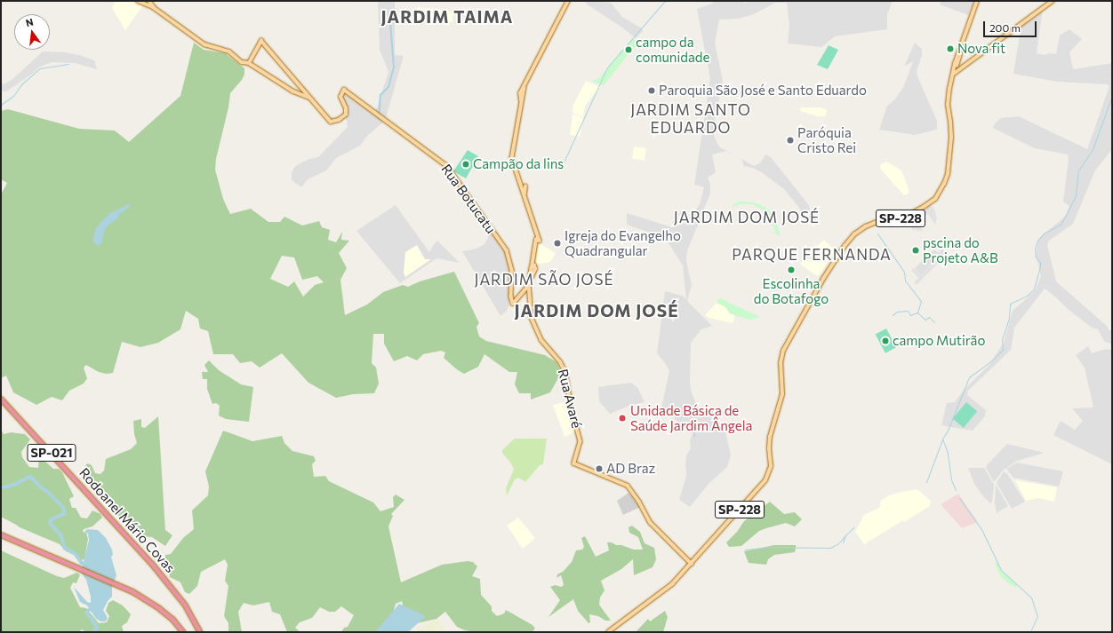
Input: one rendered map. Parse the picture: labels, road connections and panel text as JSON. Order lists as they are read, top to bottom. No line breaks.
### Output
{"streets":{"highway":["SP-021","Rodoanel Mário Covas"],"main road":["Rua Botucatu","SP-228","Rua Avaré"]},"crossings":[["Rua Botucatu","Rua Avaré"],["SP-228","Rua Avaré"]],"districts":["JARDIM TAIMA","JARDIM SANTO EDUARDO","JARDIM DOM JOSÉ","PARQUE FERNANDA","JARDIM SÃO JOSÉ","JARDIM DOM JOSÉ"],"places":["Nova fit","campo da comunidade","Paroquia São José e Santo Eduardo","Paróquia Cristo Rei","Campão da lins","Igreja do Evangelho Quadrangular","pscina do Projeto A&B","Escolinha do Botafogo","campo Mutirão","Unidade Básica de Saúde Jardim Ângela","AD Braz"],"scale_bar":"200 m","north":"top"}
